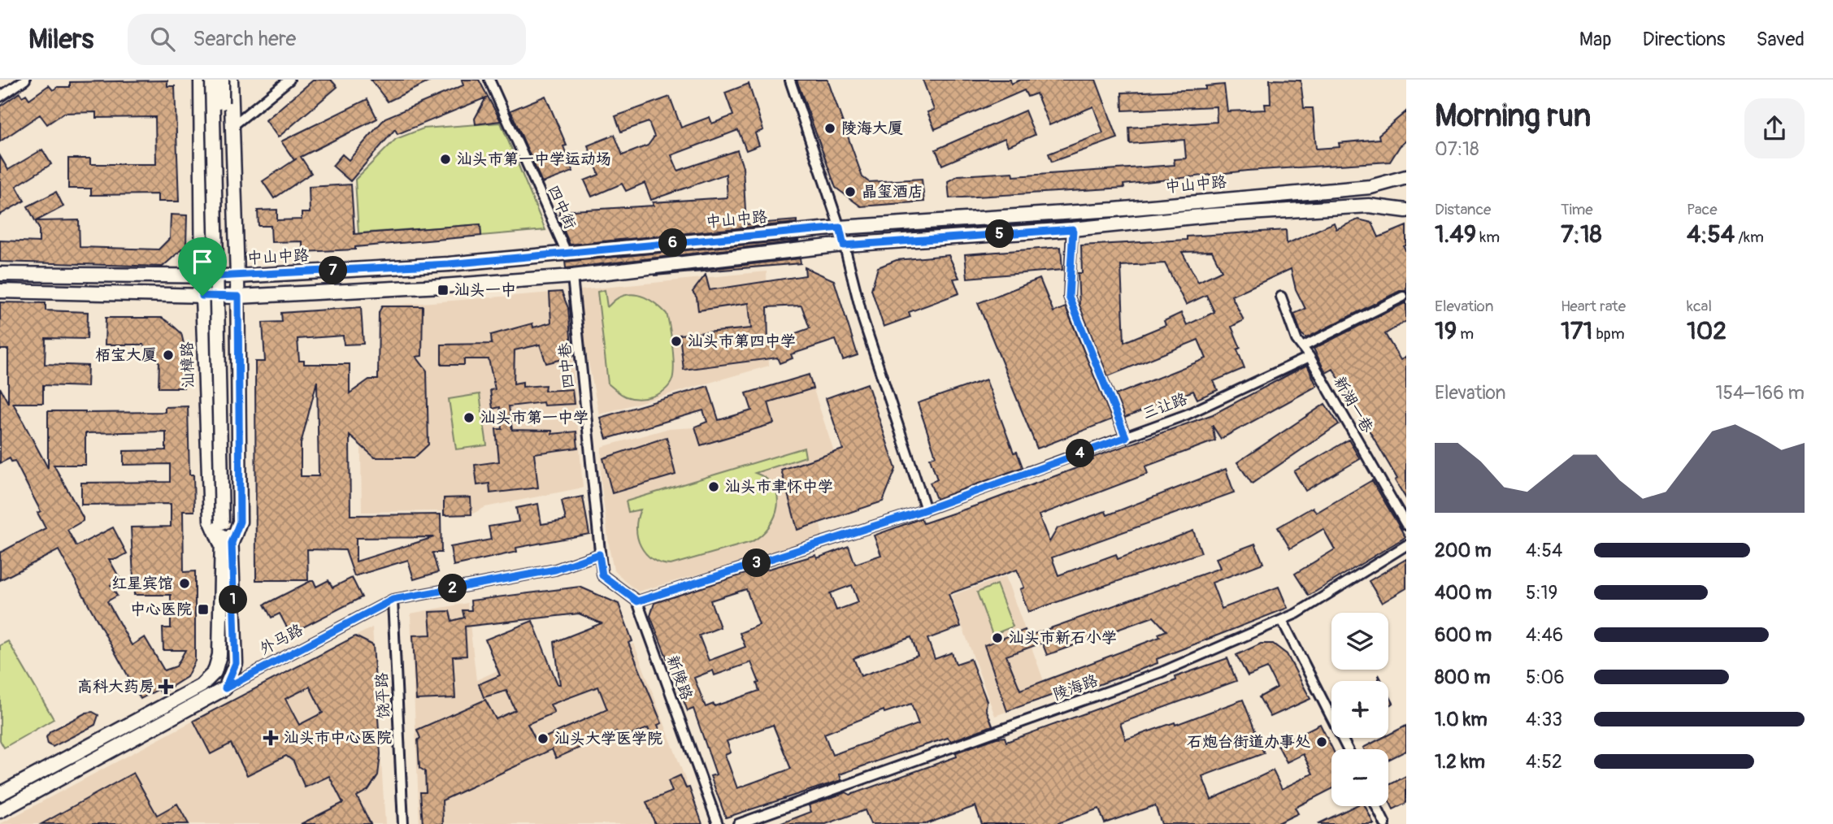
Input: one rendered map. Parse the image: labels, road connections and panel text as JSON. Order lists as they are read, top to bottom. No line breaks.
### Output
{"streets":{"main road":["中山中路","汕樟路","外马路"],"street":["四中街","四中巷","新湖一巷","三让路","新陵路","陵海路","饶平路"]},"crossings":[["中山中路","四中街"],["中山中路","汕樟路"],["中山中路","四中巷"],["汕樟路","外马路"],["四中巷","外马路"],["新湖一巷","三让路"],["三让路","新陵路"],["外马路","饶平路"]],"places":{"other":["陵海大厦","汕头市第一中学运动场","晶玺酒店","汕头市第四中学","栢宝大厦","汕头市第一中学","汕头市聿怀中学","红星宾馆","汕头市新石小学","汕头大学医学院","石炮台街道办事处"],"transit":["汕头一中","中心医院"],"health":["高科大药房","汕头市中心医院"]},"page":{"header":"Milers","search":"Search here","nav":["Map","Directions","Saved"],"heading":["Morning run","07:18"],"stats":[["Distance","1.49 km"],["Time","7:18"],["Pace","4:54 /km"],["Elevation","19 m"],["Heart rate","171 bpm"],["kcal","102"]],"pins":["5","6","7","4","3","2","1"],"chart":["Elevation","154–166 m"],"list":[{"name":"200 m","note":"4:54"},{"name":"400 m","note":"5:19"},{"name":"600 m","note":"4:46"},{"name":"800 m","note":"5:06"},{"name":"1.0 km","note":"4:33"},{"name":"1.2 km","note":"4:52"}],"map_buttons":["+","−"]}}
